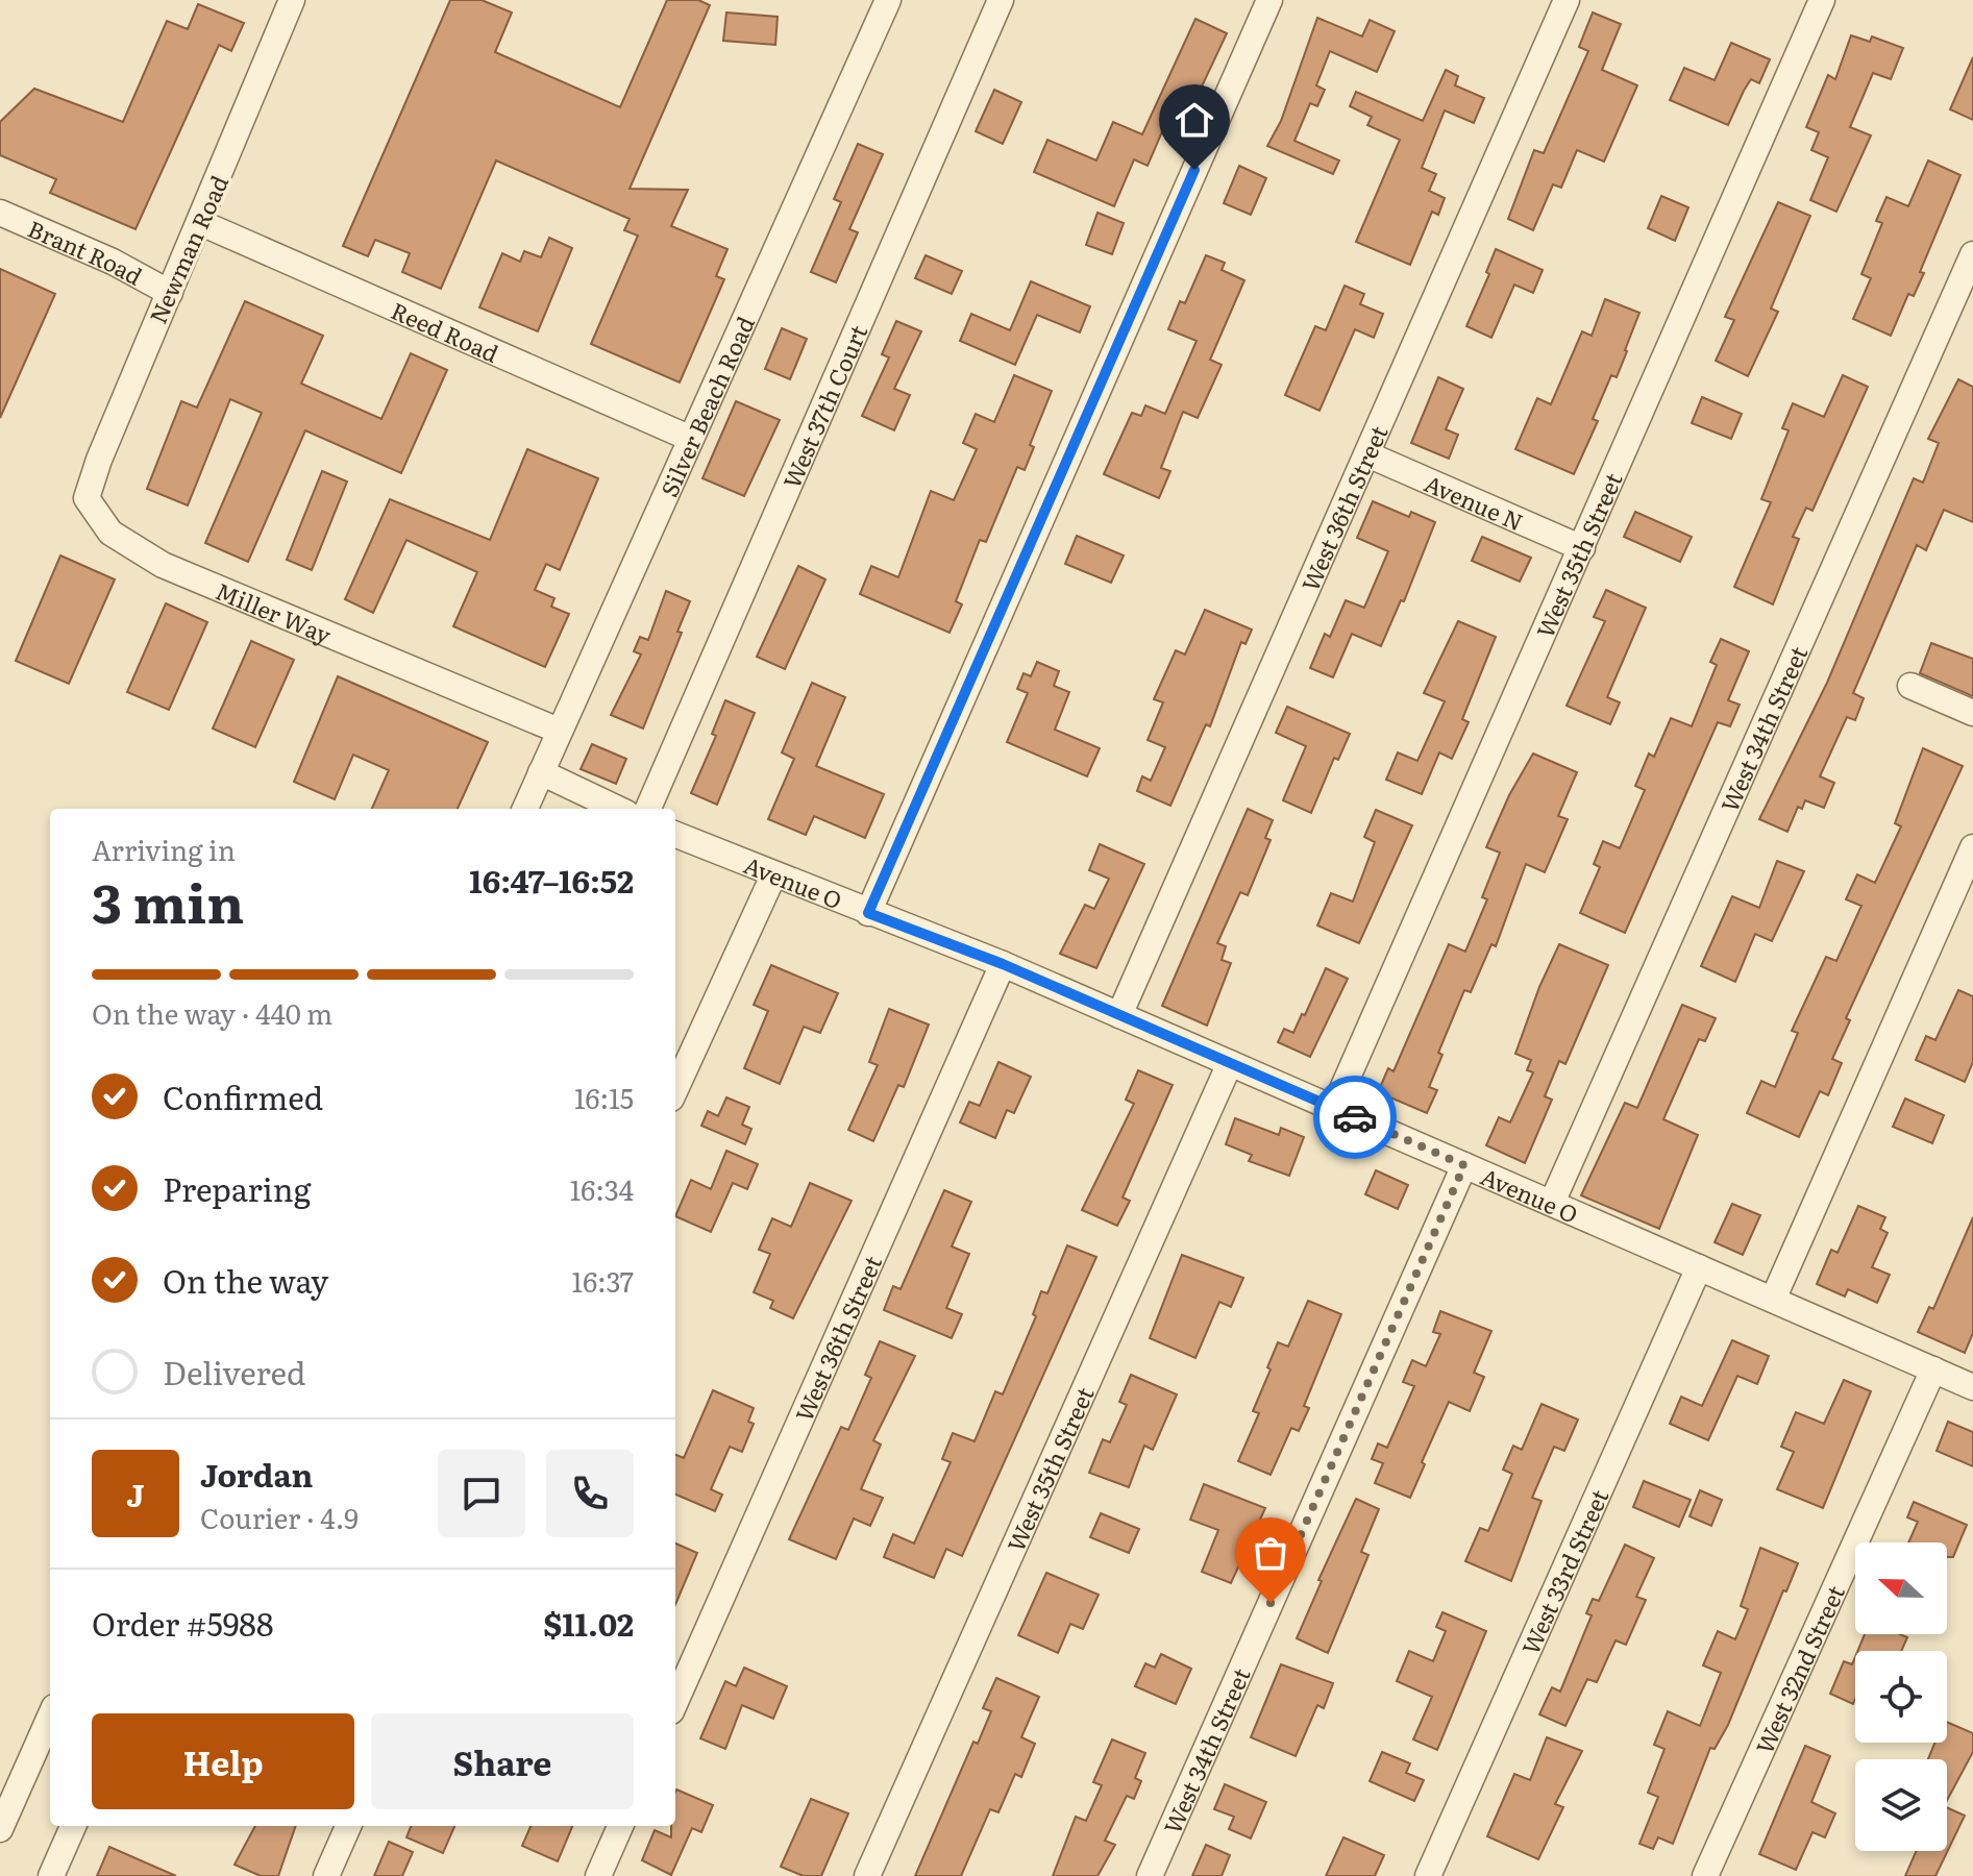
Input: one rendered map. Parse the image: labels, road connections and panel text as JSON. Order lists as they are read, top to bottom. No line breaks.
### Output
{"streets":{"street":["Newman Road","Brant Road","Reed Road","Silver Beach Road","West 37th Court","Avenue N","West 36th Street","West 35th Street","Miller Way","West 34th Street","Avenue O","West 33rd Street","West 32nd Street"]},"crossings":[["Newman Road","Brant Road"],["Newman Road","Reed Road"],["Newman Road","Miller Way"],["Reed Road","Silver Beach Road"],["Silver Beach Road","Miller Way"],["Avenue N","West 36th Street"],["Avenue N","West 35th Street"],["West 36th Street","Avenue O"],["West 35th Street","Avenue O"],["West 34th Street","Avenue O"],["Avenue O","West 33rd Street"],["Avenue O","West 32nd Street"]],"north":"left","page":{"heading":["3 min","Arriving in","16:47–16:52"],"panel":["Jordan","Courier · 4.9","Order #5988","$11.02"],"bar":"On the way · 440 m","list":[["Confirmed","16:15"],["Preparing","16:34"],["On the way","16:37"],"Delivered"],"round":"J","buttons":["Help","Share"]}}
